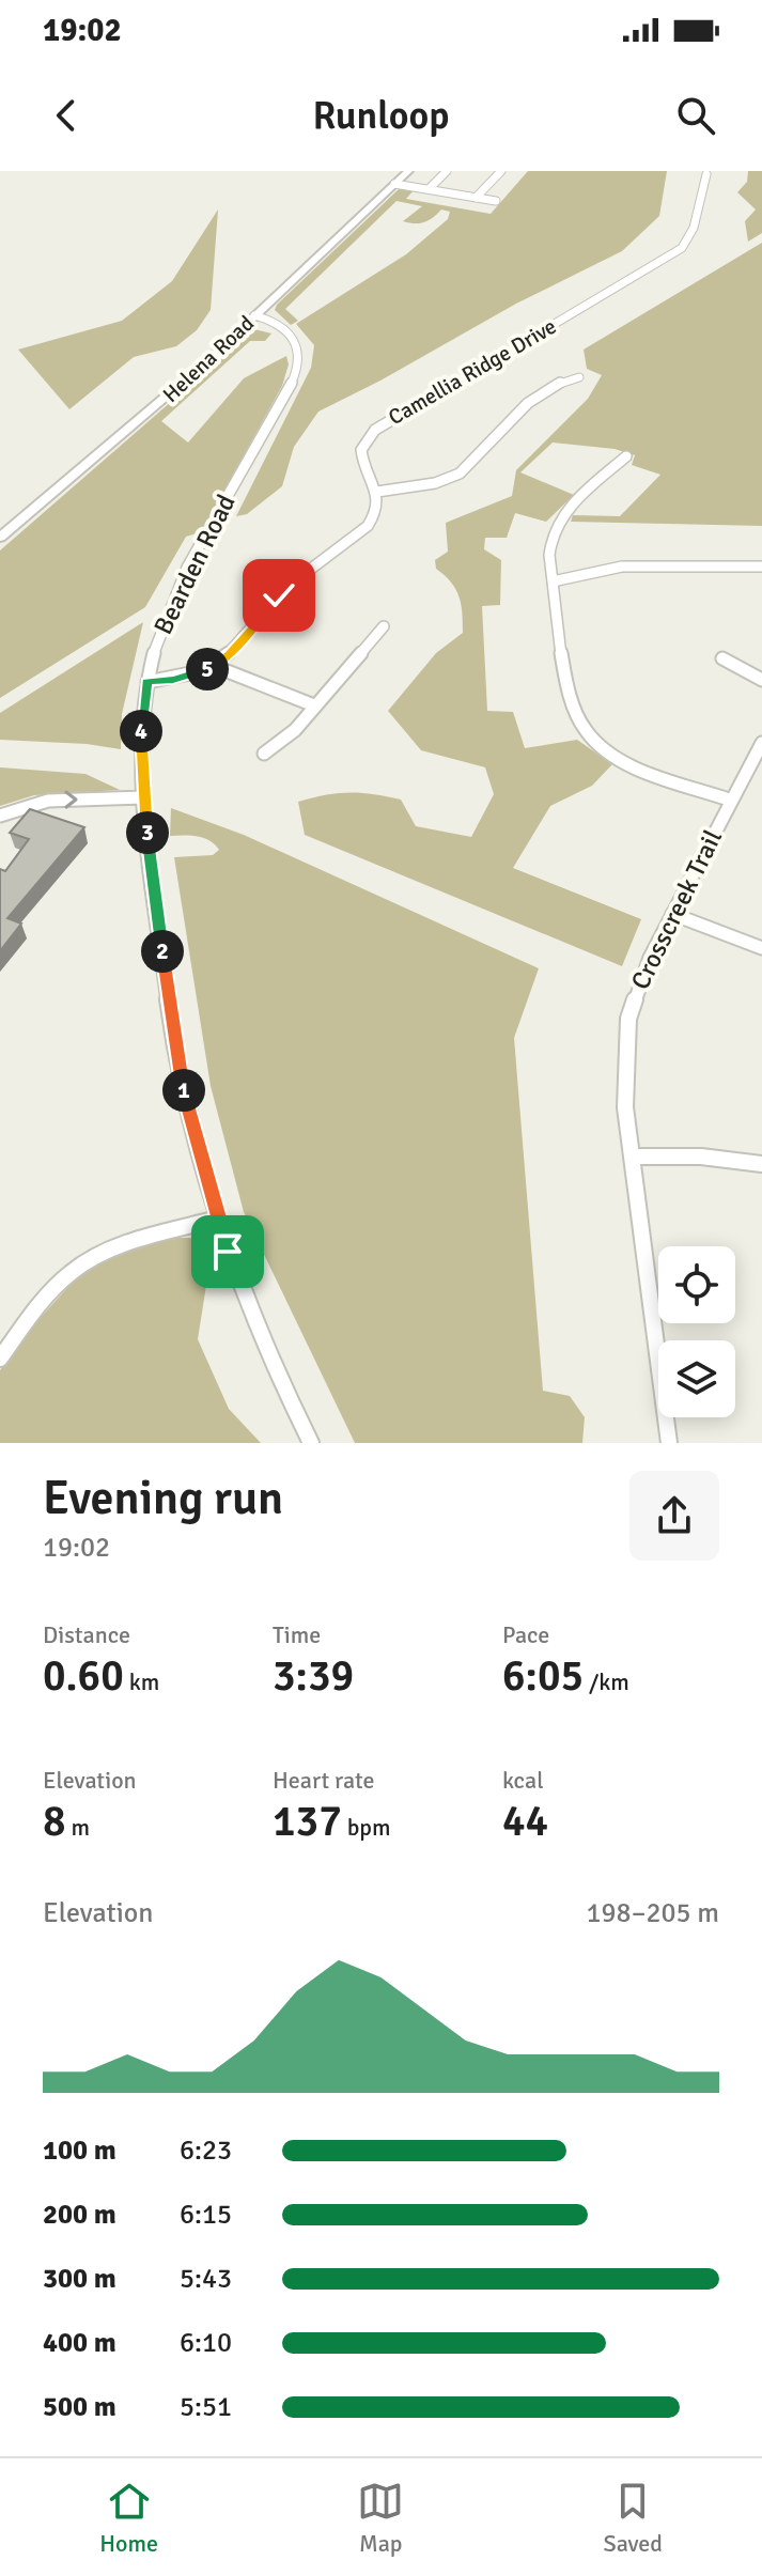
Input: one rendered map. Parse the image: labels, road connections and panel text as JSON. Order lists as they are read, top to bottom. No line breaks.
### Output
{"streets":{"main road":["Helena Road"],"street":["Camellia Ridge Drive","Bearden Road","Crosscreek Trail"]},"page":{"status":"19:02","header":"Runloop","pins":["5","4","3","2","1"],"heading":["Evening run","19:02"],"stats":[["Distance","0.60 km"],["Time","3:39"],["Pace","6:05 /km"],["Elevation","8 m"],["Heart rate","137 bpm"],["kcal","44"]],"chart":["Elevation","198–205 m"],"list":[{"name":"100 m","note":"6:23"},{"name":"200 m","note":"6:15"},{"name":"300 m","note":"5:43"},{"name":"400 m","note":"6:10"},{"name":"500 m","note":"5:51"}],"tabs":["Home","Map","Saved"]}}
